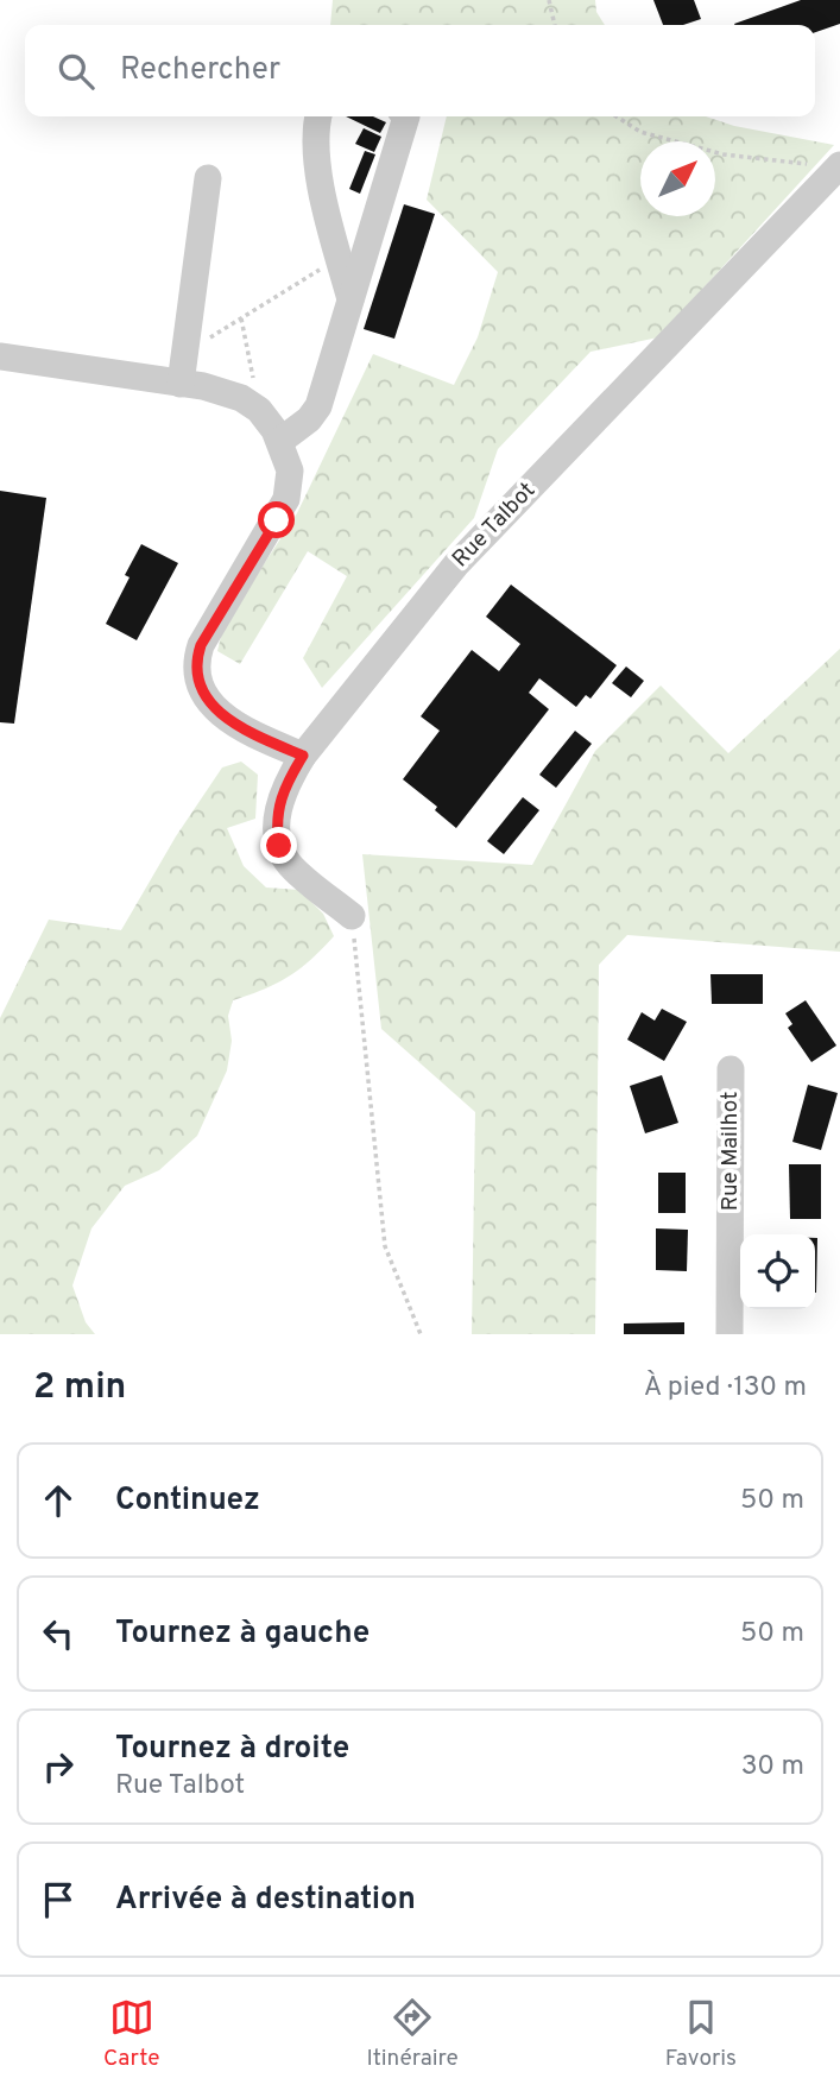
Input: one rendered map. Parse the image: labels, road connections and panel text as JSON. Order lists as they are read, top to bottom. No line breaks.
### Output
{"streets":{"street":["Rue Talbot","Rue Mailhot"]},"north":"top right","page":{"search":"Rechercher","heading":["2 min","À pied · 130 m"],"list":[["Continuez","50 m"],["Tournez à gauche","50 m"],["Tournez à droite","Rue Talbot","30 m"],"Arrivée à destination"],"nav":["Carte","Itinéraire","Favoris"]}}
